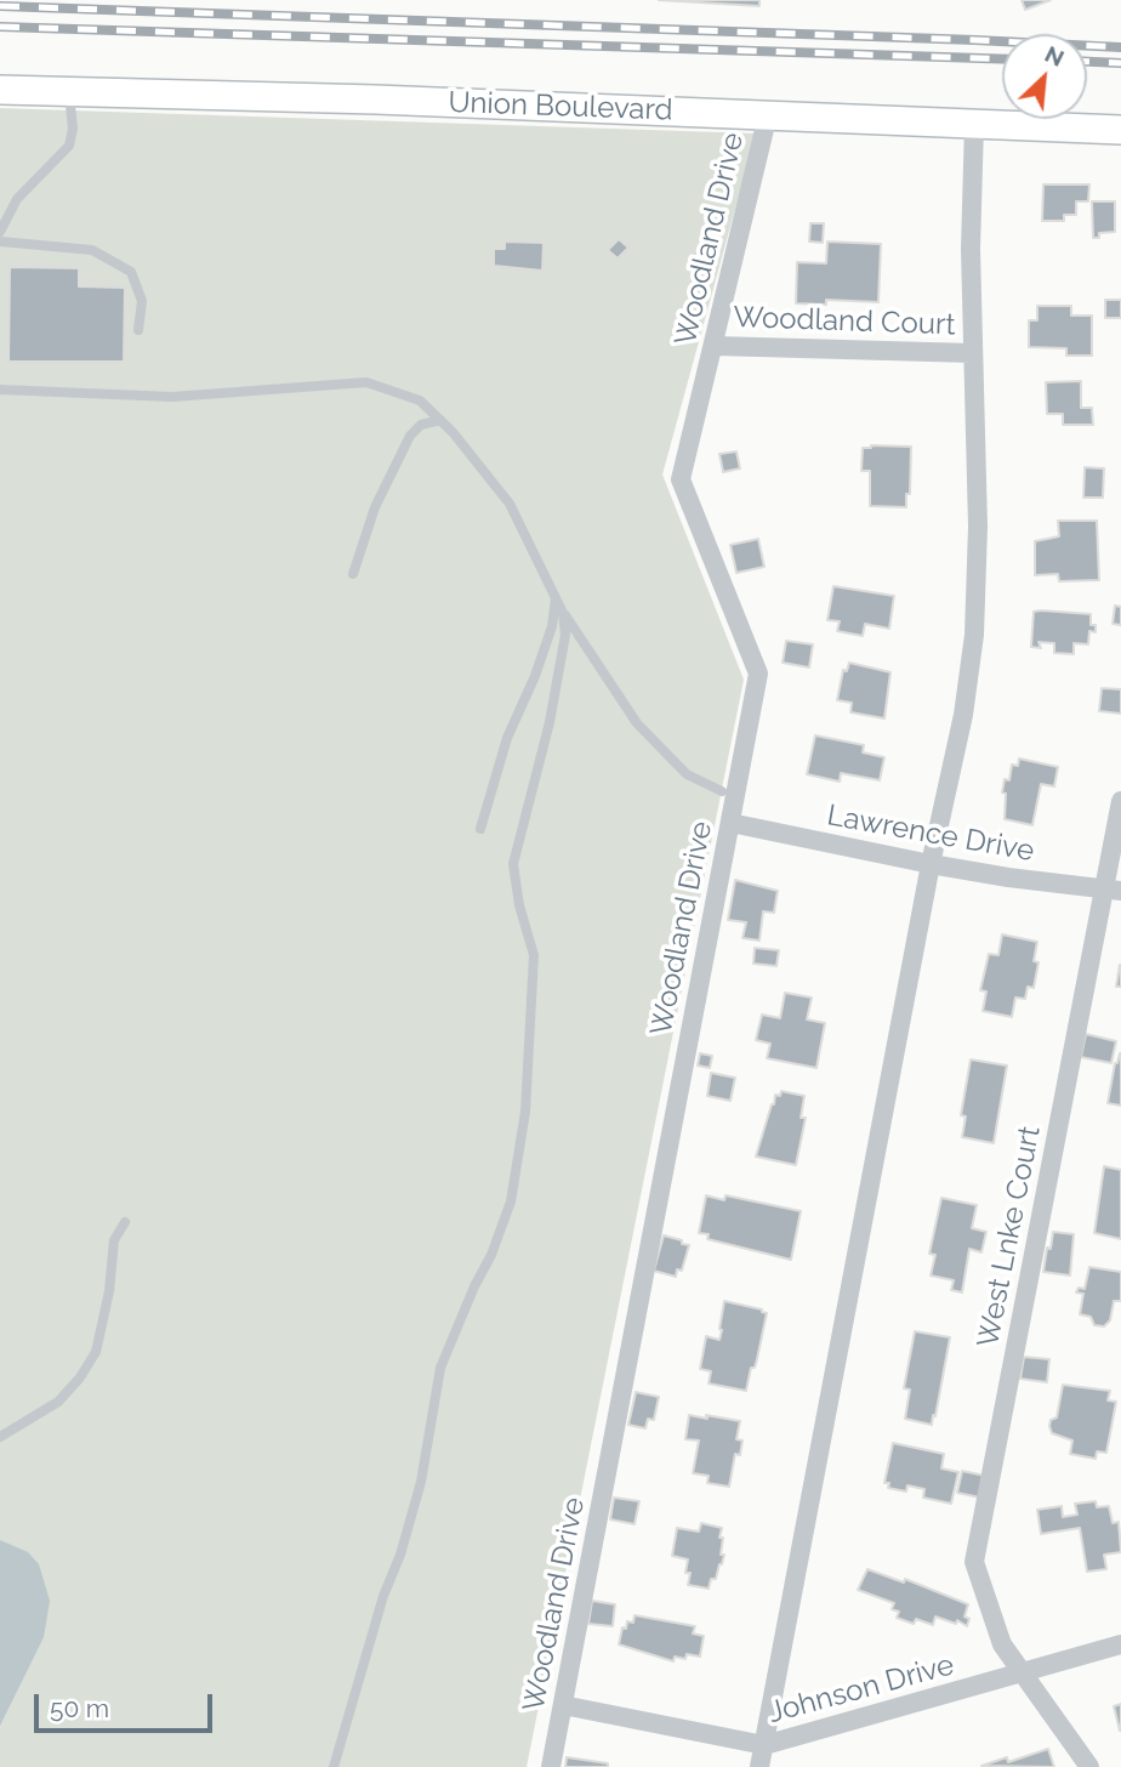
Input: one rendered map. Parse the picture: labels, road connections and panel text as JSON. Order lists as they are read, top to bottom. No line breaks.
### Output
{"streets":{"main road":["Union Boulevard"],"street":["Woodland Drive","Woodland Court","Lawrence Drive","West Lnke Court","Johnson Drive"]},"crossings":[["Union Boulevard","Woodland Drive"],["Woodland Drive","Woodland Court"],["Woodland Drive","Lawrence Drive"],["Woodland Drive","Johnson Drive"],["Lawrence Drive","West Lnke Court"],["West Lnke Court","Johnson Drive"]],"scale_bar":"50 m","north":"top right"}
